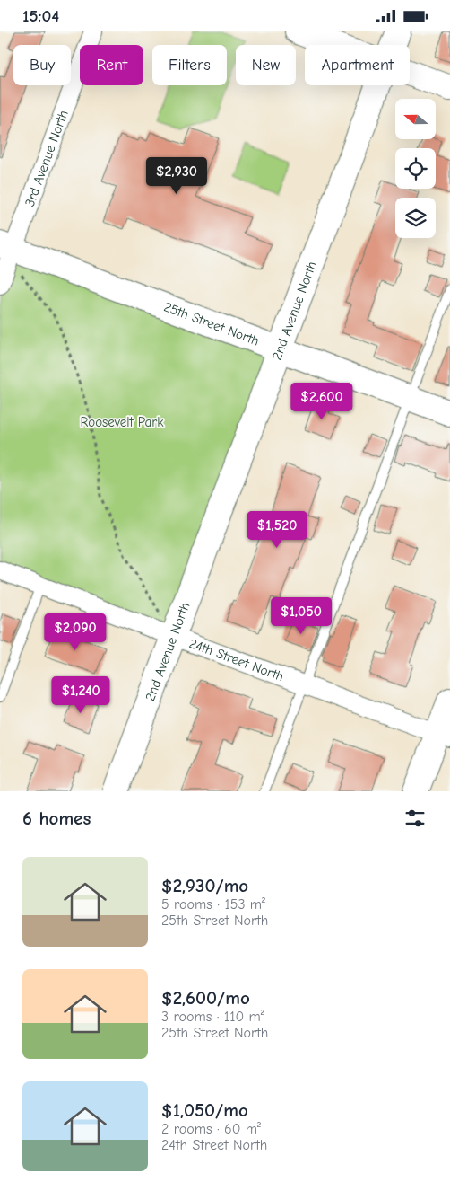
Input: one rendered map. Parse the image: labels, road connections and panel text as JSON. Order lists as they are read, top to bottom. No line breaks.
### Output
{"streets":{"main road":["2nd Avenue North","25th Street North"],"street":["3rd Avenue North","24th Street North"]},"crossings":[["3rd Avenue North","25th Street North"],["2nd Avenue North","25th Street North"],["2nd Avenue North","24th Street North"]],"parks":["Roosevelt Park"],"north":"left","page":{"status":"15:04","chip":["Buy","Rent","Filters","New","Apartment"],"price":["$2,930","$2,600","$1,520","$1,050","$2,090","$1,240"],"heading":"6 homes","list":[{"name":"$2,930/mo","note":"5 rooms · 153 m² · 25th Street North"},{"name":"$2,600/mo","note":"3 rooms · 110 m² · 25th Street North"},{"name":"$1,050/mo","note":"2 rooms · 60 m² · 24th Street North"}]}}
